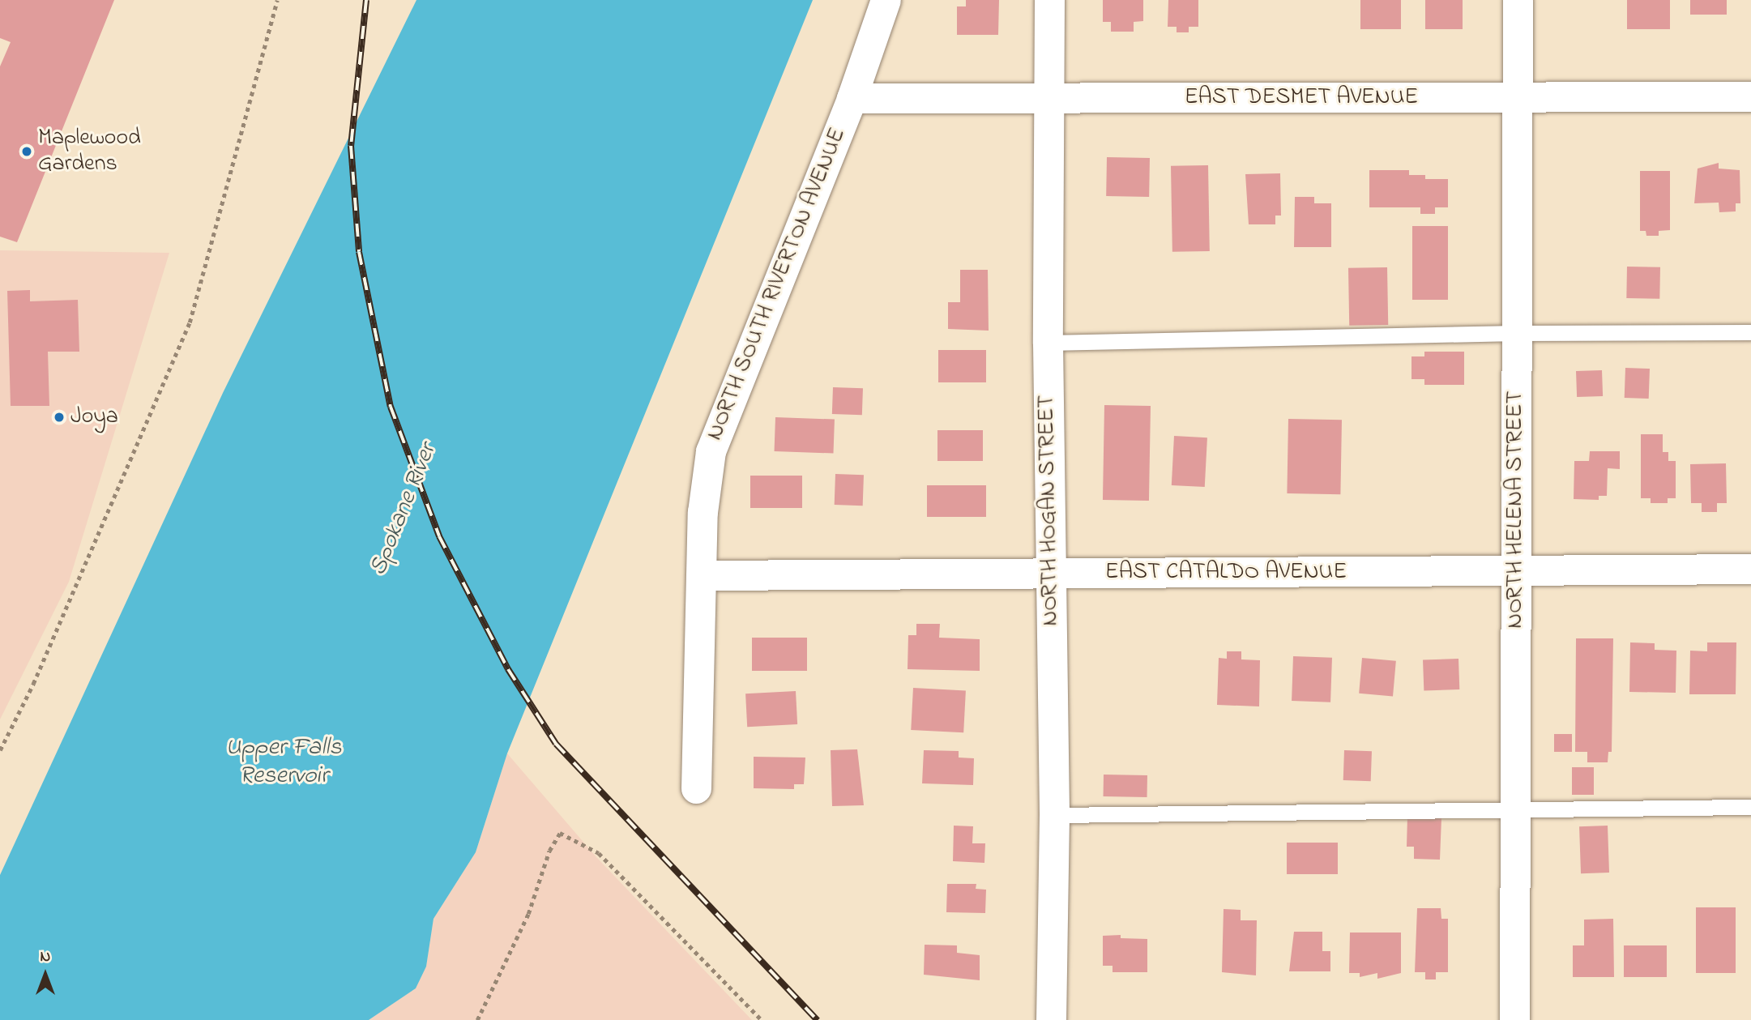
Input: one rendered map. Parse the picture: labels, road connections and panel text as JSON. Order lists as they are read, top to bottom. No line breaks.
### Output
{"streets":{"street":["EAST DESMET AVENUE","NORTH SOUTH RIVERTON AVENUE","NORTH HELENA STREET","NORTH HOGAN STREET","EAST CATALDO AVENUE"]},"crossings":[["EAST DESMET AVENUE","NORTH SOUTH RIVERTON AVENUE"],["EAST DESMET AVENUE","NORTH HELENA STREET"],["EAST DESMET AVENUE","NORTH HOGAN STREET"],["NORTH SOUTH RIVERTON AVENUE","EAST CATALDO AVENUE"],["NORTH HELENA STREET","EAST CATALDO AVENUE"],["NORTH HOGAN STREET","EAST CATALDO AVENUE"]],"water":["Spokane River","Upper Falls Reservoir"],"places":["Maplewood Gardens","Joya"],"north":"top"}
